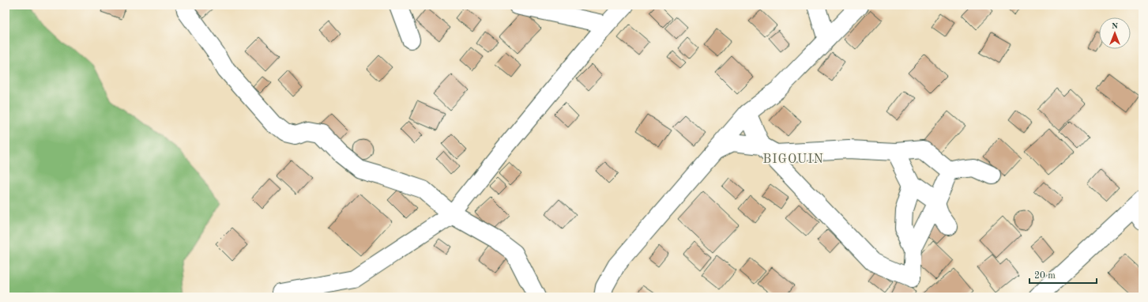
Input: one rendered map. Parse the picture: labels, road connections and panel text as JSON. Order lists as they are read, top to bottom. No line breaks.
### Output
{"districts":["BIGOUIN"],"scale_bar":"20 m","north":"top"}
